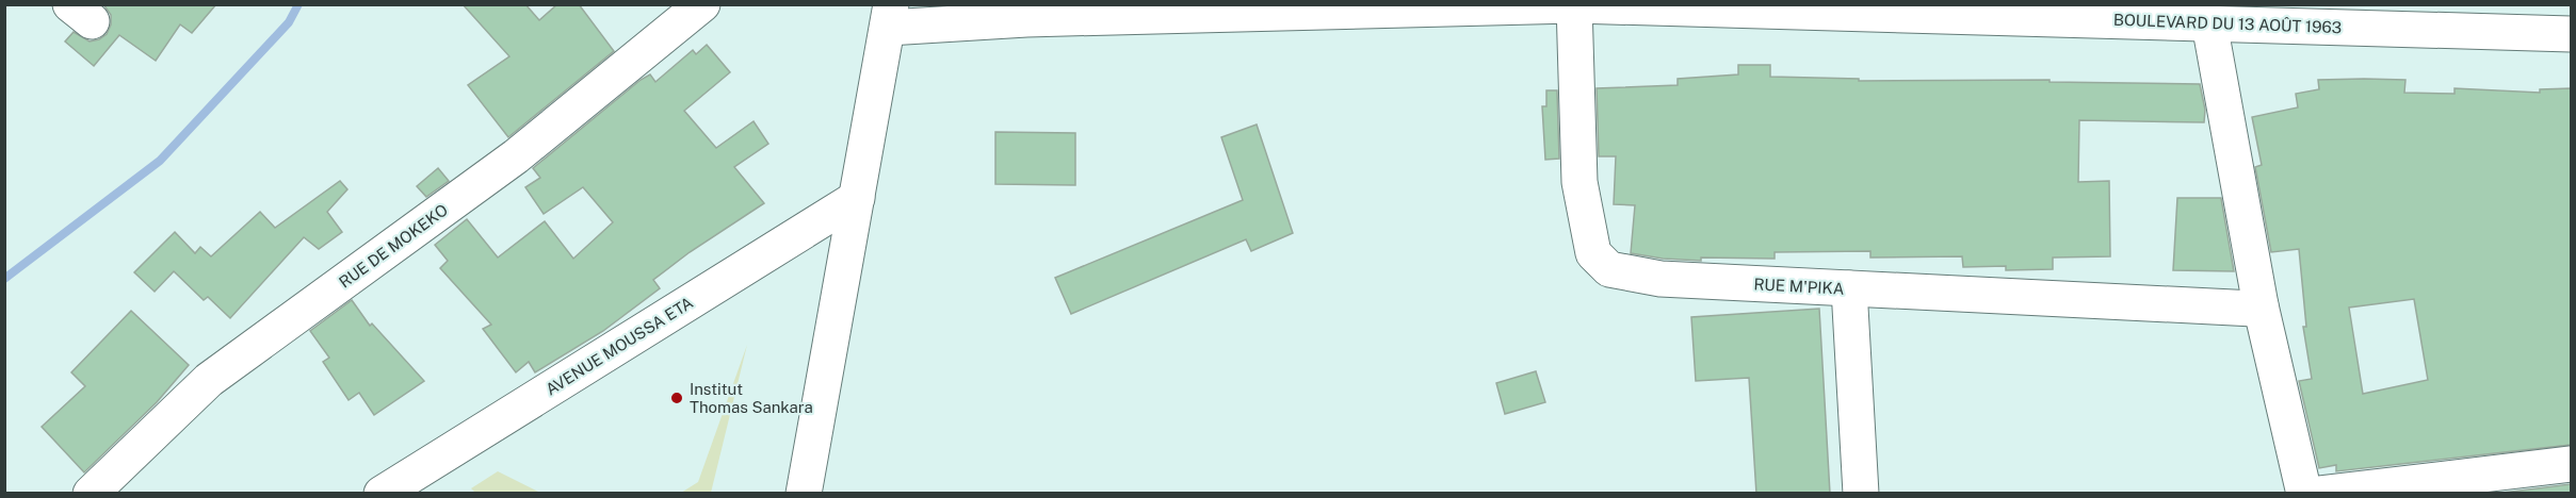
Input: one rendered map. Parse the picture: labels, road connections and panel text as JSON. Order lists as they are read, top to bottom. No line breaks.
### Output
{"streets":{"street":["BOULEVARD DU 13 AOÛT 1963","RUE DE MOKEKO","RUE M'PIKA","AVENUE MOUSSA ETA"]},"crossings":[["BOULEVARD DU 13 AOÛT 1963","RUE M'PIKA"]],"places":["Institut Thomas Sankara"]}
